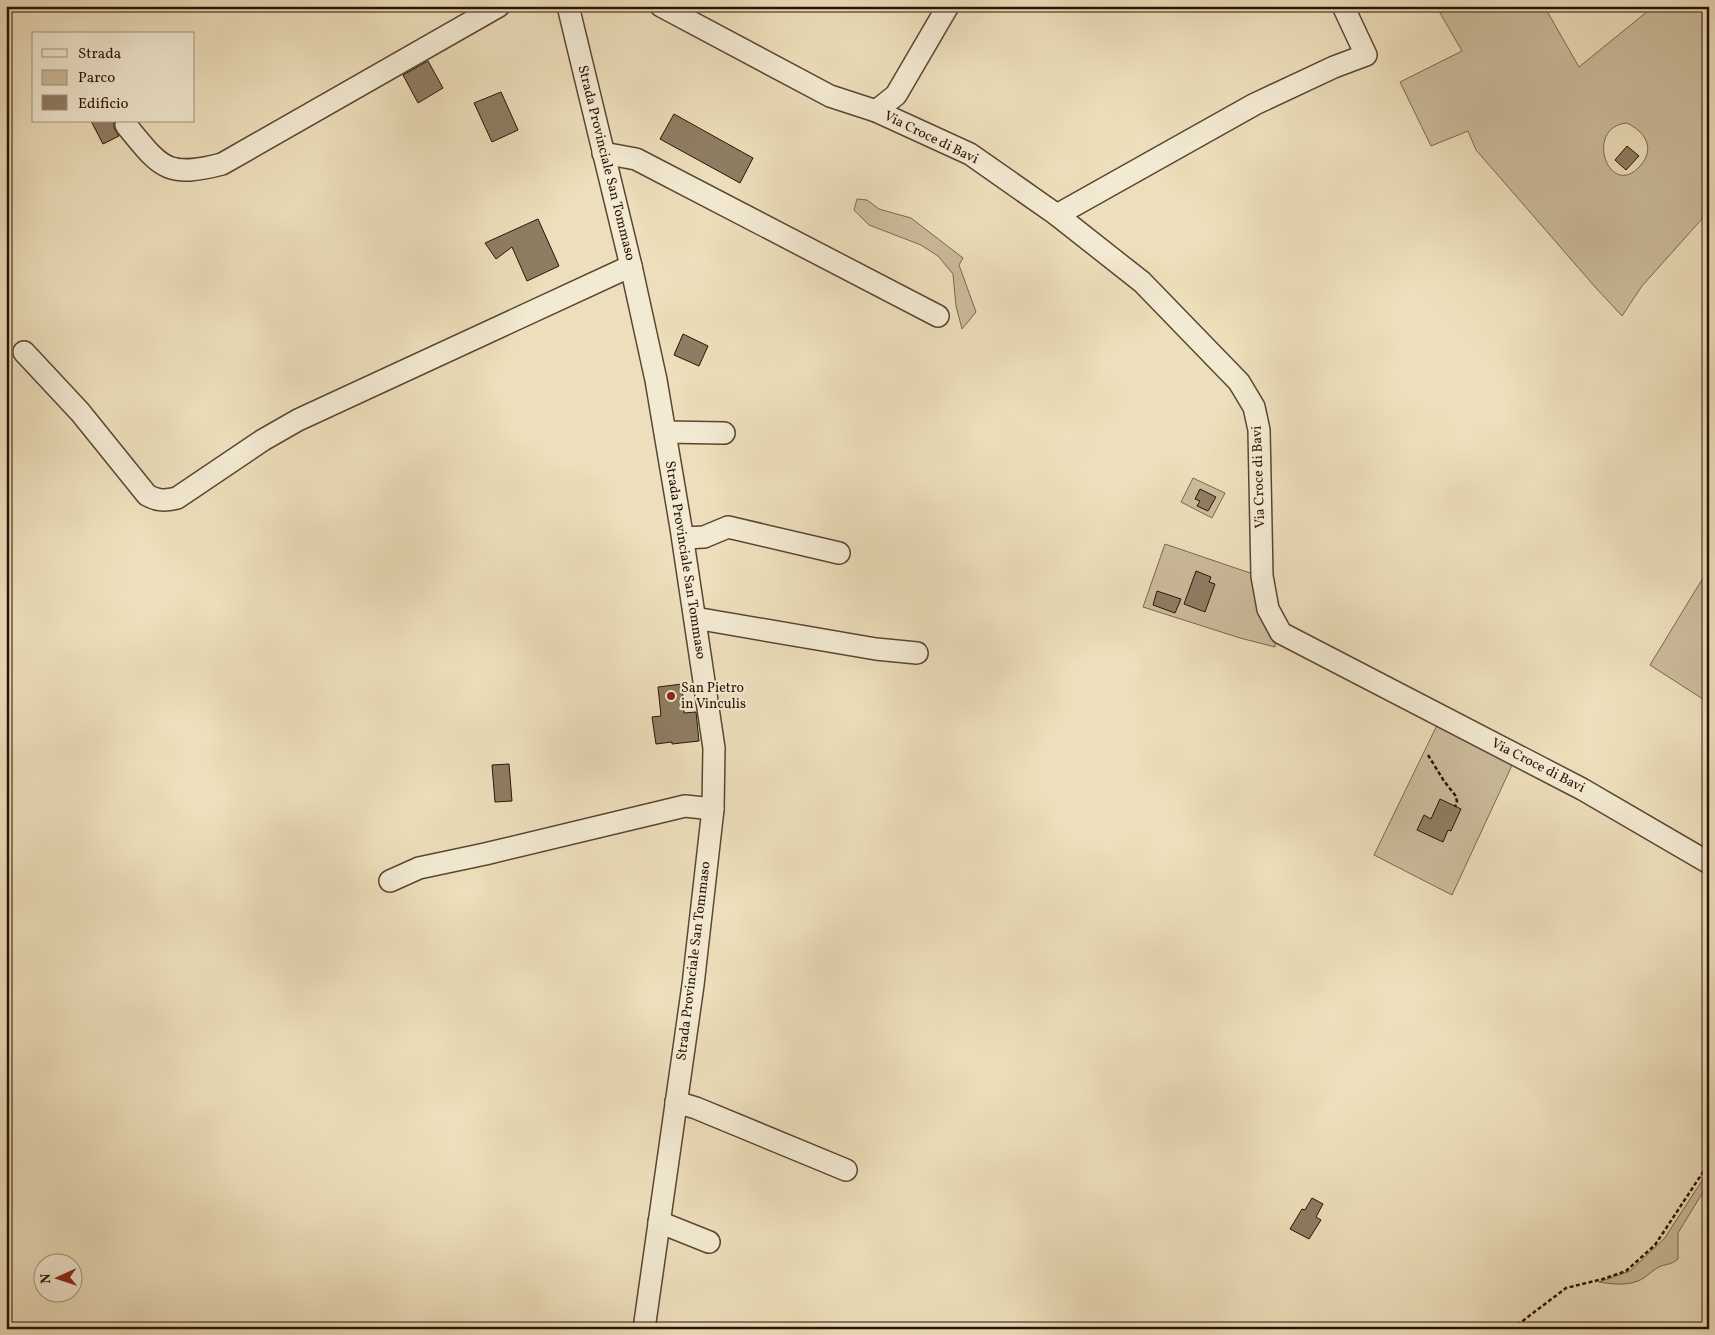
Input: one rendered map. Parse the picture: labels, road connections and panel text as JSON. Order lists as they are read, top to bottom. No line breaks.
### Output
{"streets":{"street":["Via Croce di Bavi","Strada Provinciale San Tommaso"]},"places":["San Pietro in Vinculis"],"legend":["Strada","Parco","Edificio"],"north":"left"}
